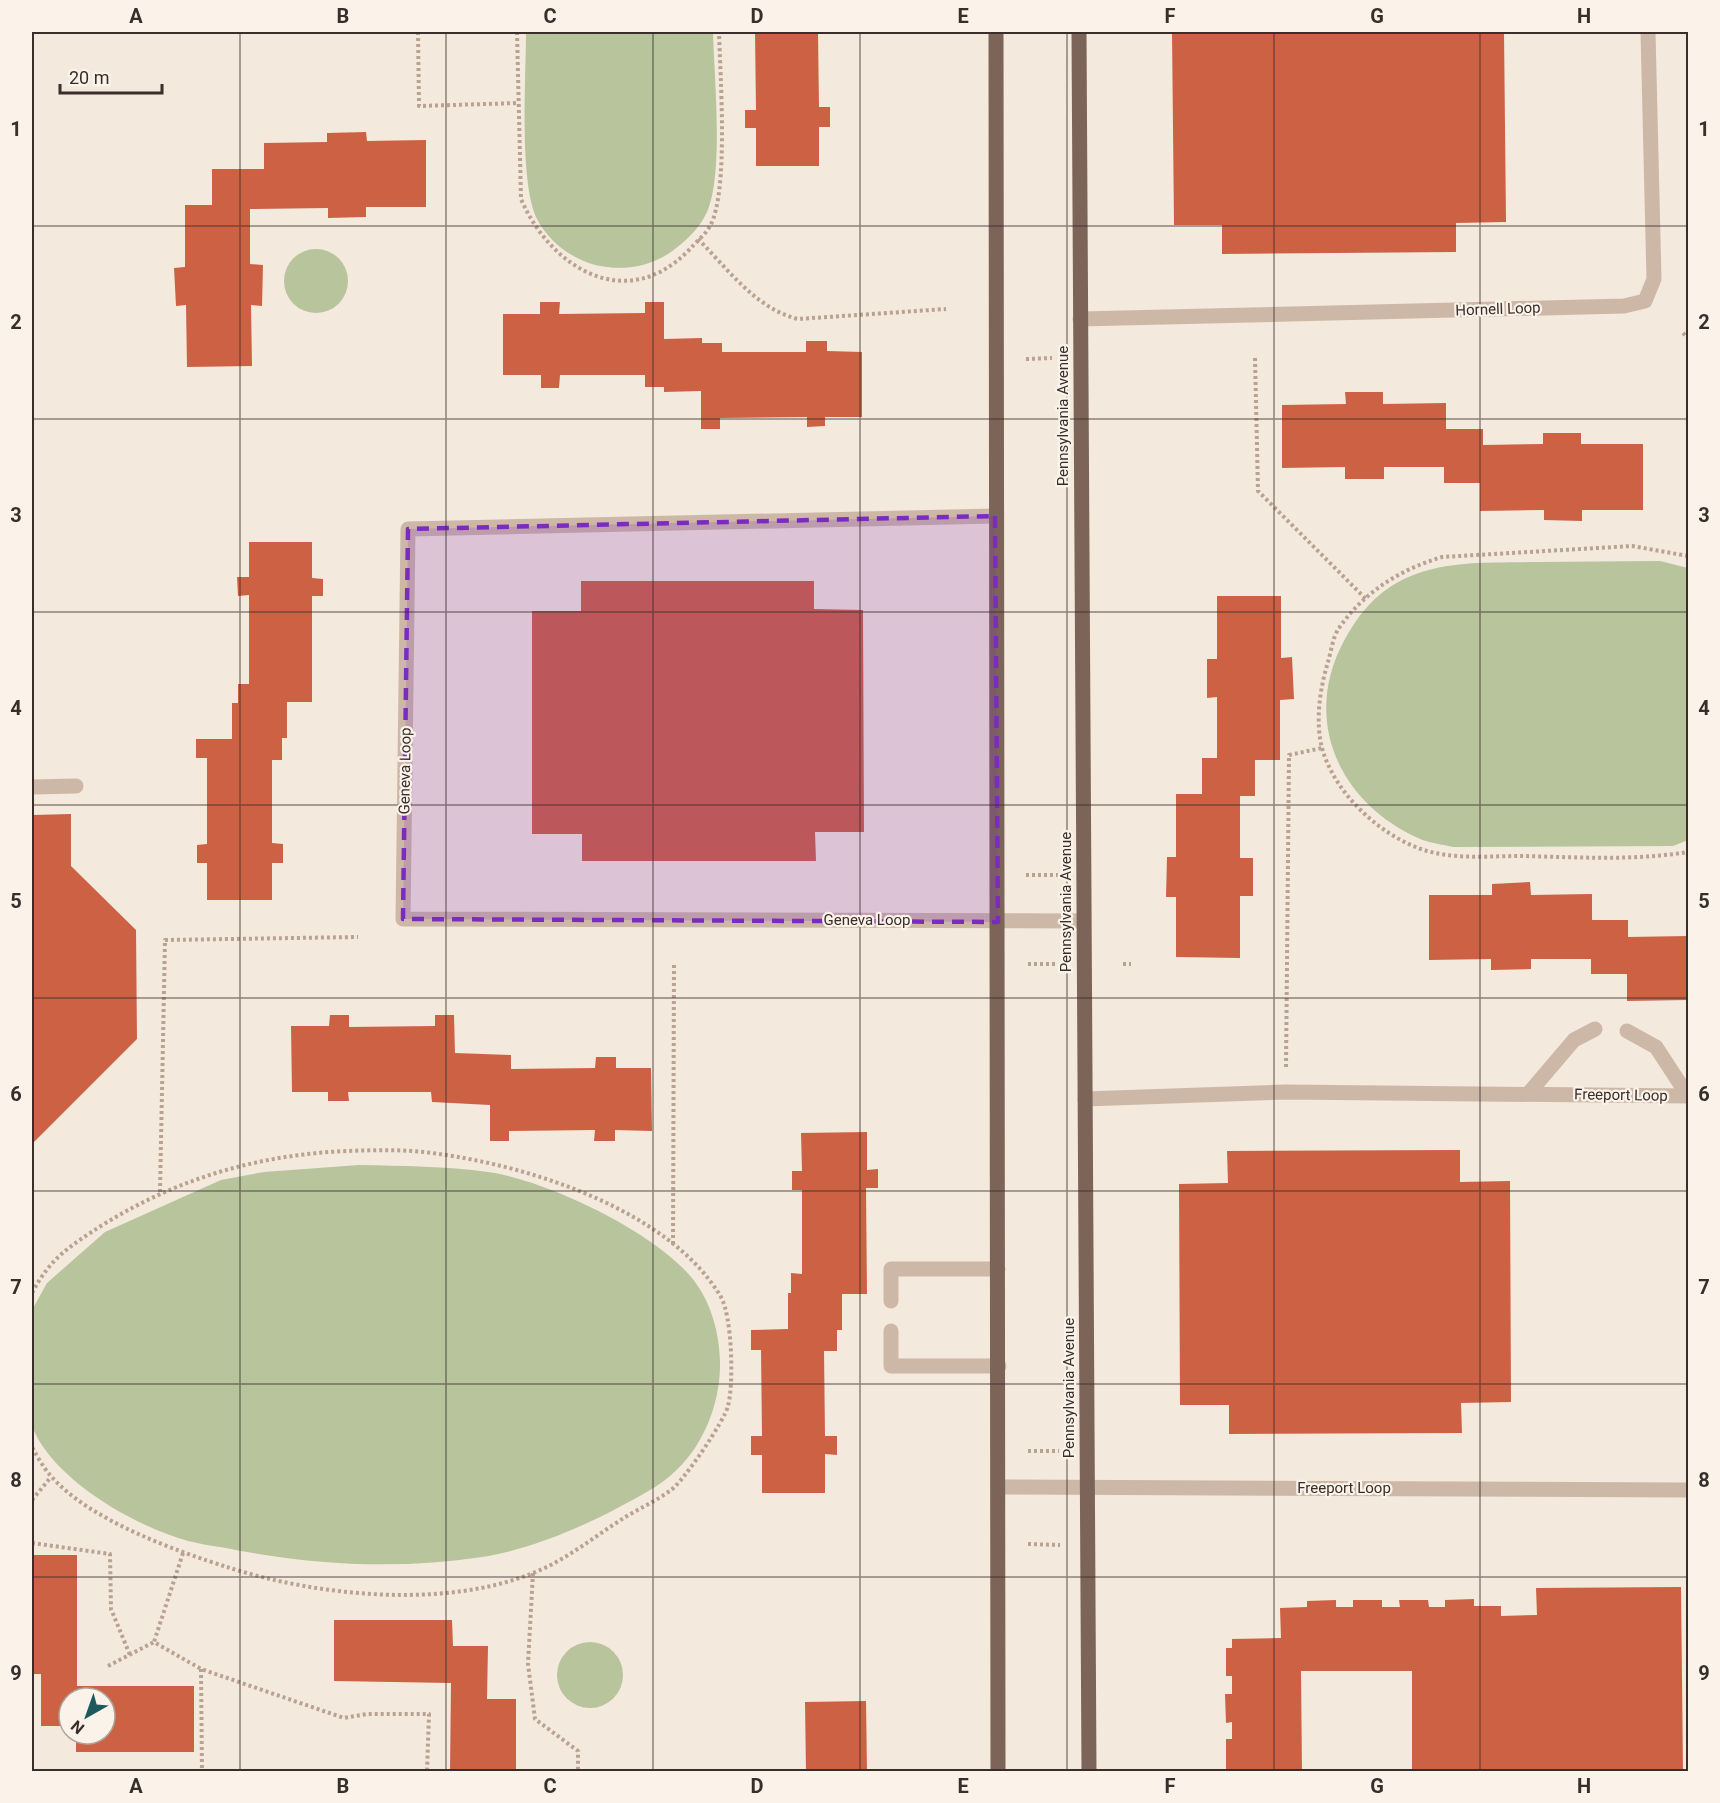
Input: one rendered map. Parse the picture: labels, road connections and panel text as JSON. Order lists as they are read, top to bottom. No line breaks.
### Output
{"streets":{"main road":["Pennsylvania Avenue"],"street":["Hornell Loop","Geneva Loop","Freeport Loop"]},"crossings":[["Hornell Loop","Pennsylvania Avenue"],["Pennsylvania Avenue","Geneva Loop"],["Pennsylvania Avenue","Freeport Loop"]],"scale_bar":"20 m","north":"bottom left","grid":{"columns":["A","B","C","D","E","F","G","H"],"rows":["1","2","3","4","5","6","7","8","9"]}}
